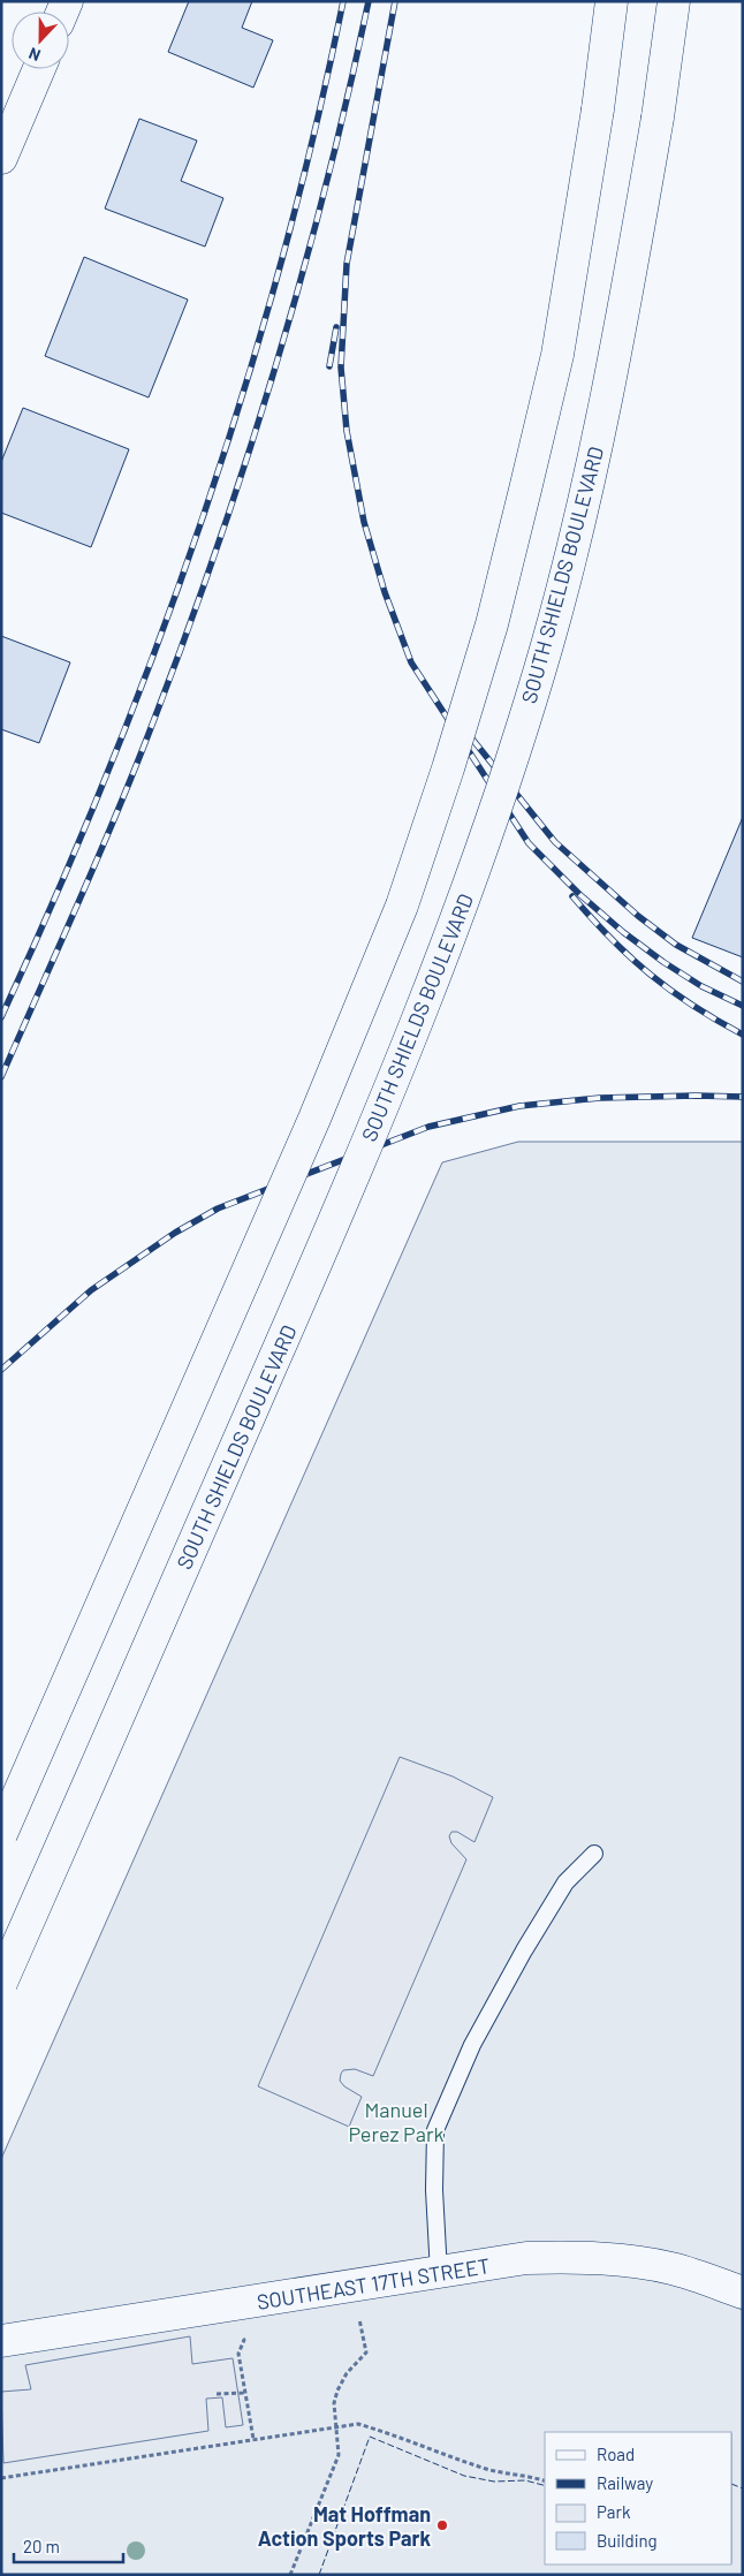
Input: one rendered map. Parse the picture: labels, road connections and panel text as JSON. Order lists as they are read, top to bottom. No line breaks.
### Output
{"streets":{"main road":["SOUTH SHIELDS BOULEVARD","SOUTHEAST 17TH STREET"]},"parks":["Manuel Perez Park"],"places":["Mat Hoffman Action Sports Park"],"legend":["Road","Railway","Park","Building"],"scale_bar":"20 m","north":"bottom"}
